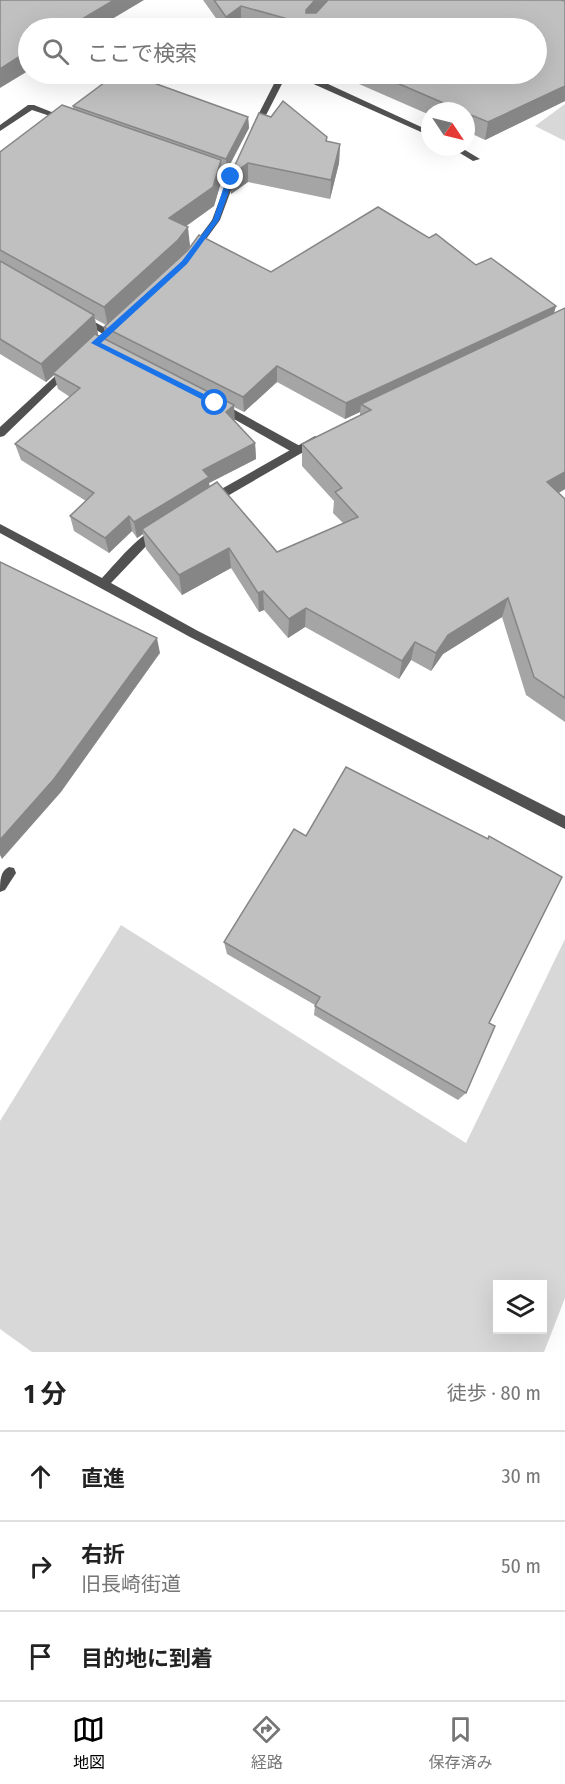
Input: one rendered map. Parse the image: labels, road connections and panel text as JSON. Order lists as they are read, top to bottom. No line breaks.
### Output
{"north":"bottom right","page":{"search":"ここで検索","heading":["1 分","徒歩 · 80 m"],"list":[["直進","30 m"],["右折","旧長崎街道","50 m"],"目的地に到着"],"nav":["地図","経路","保存済み"]}}
